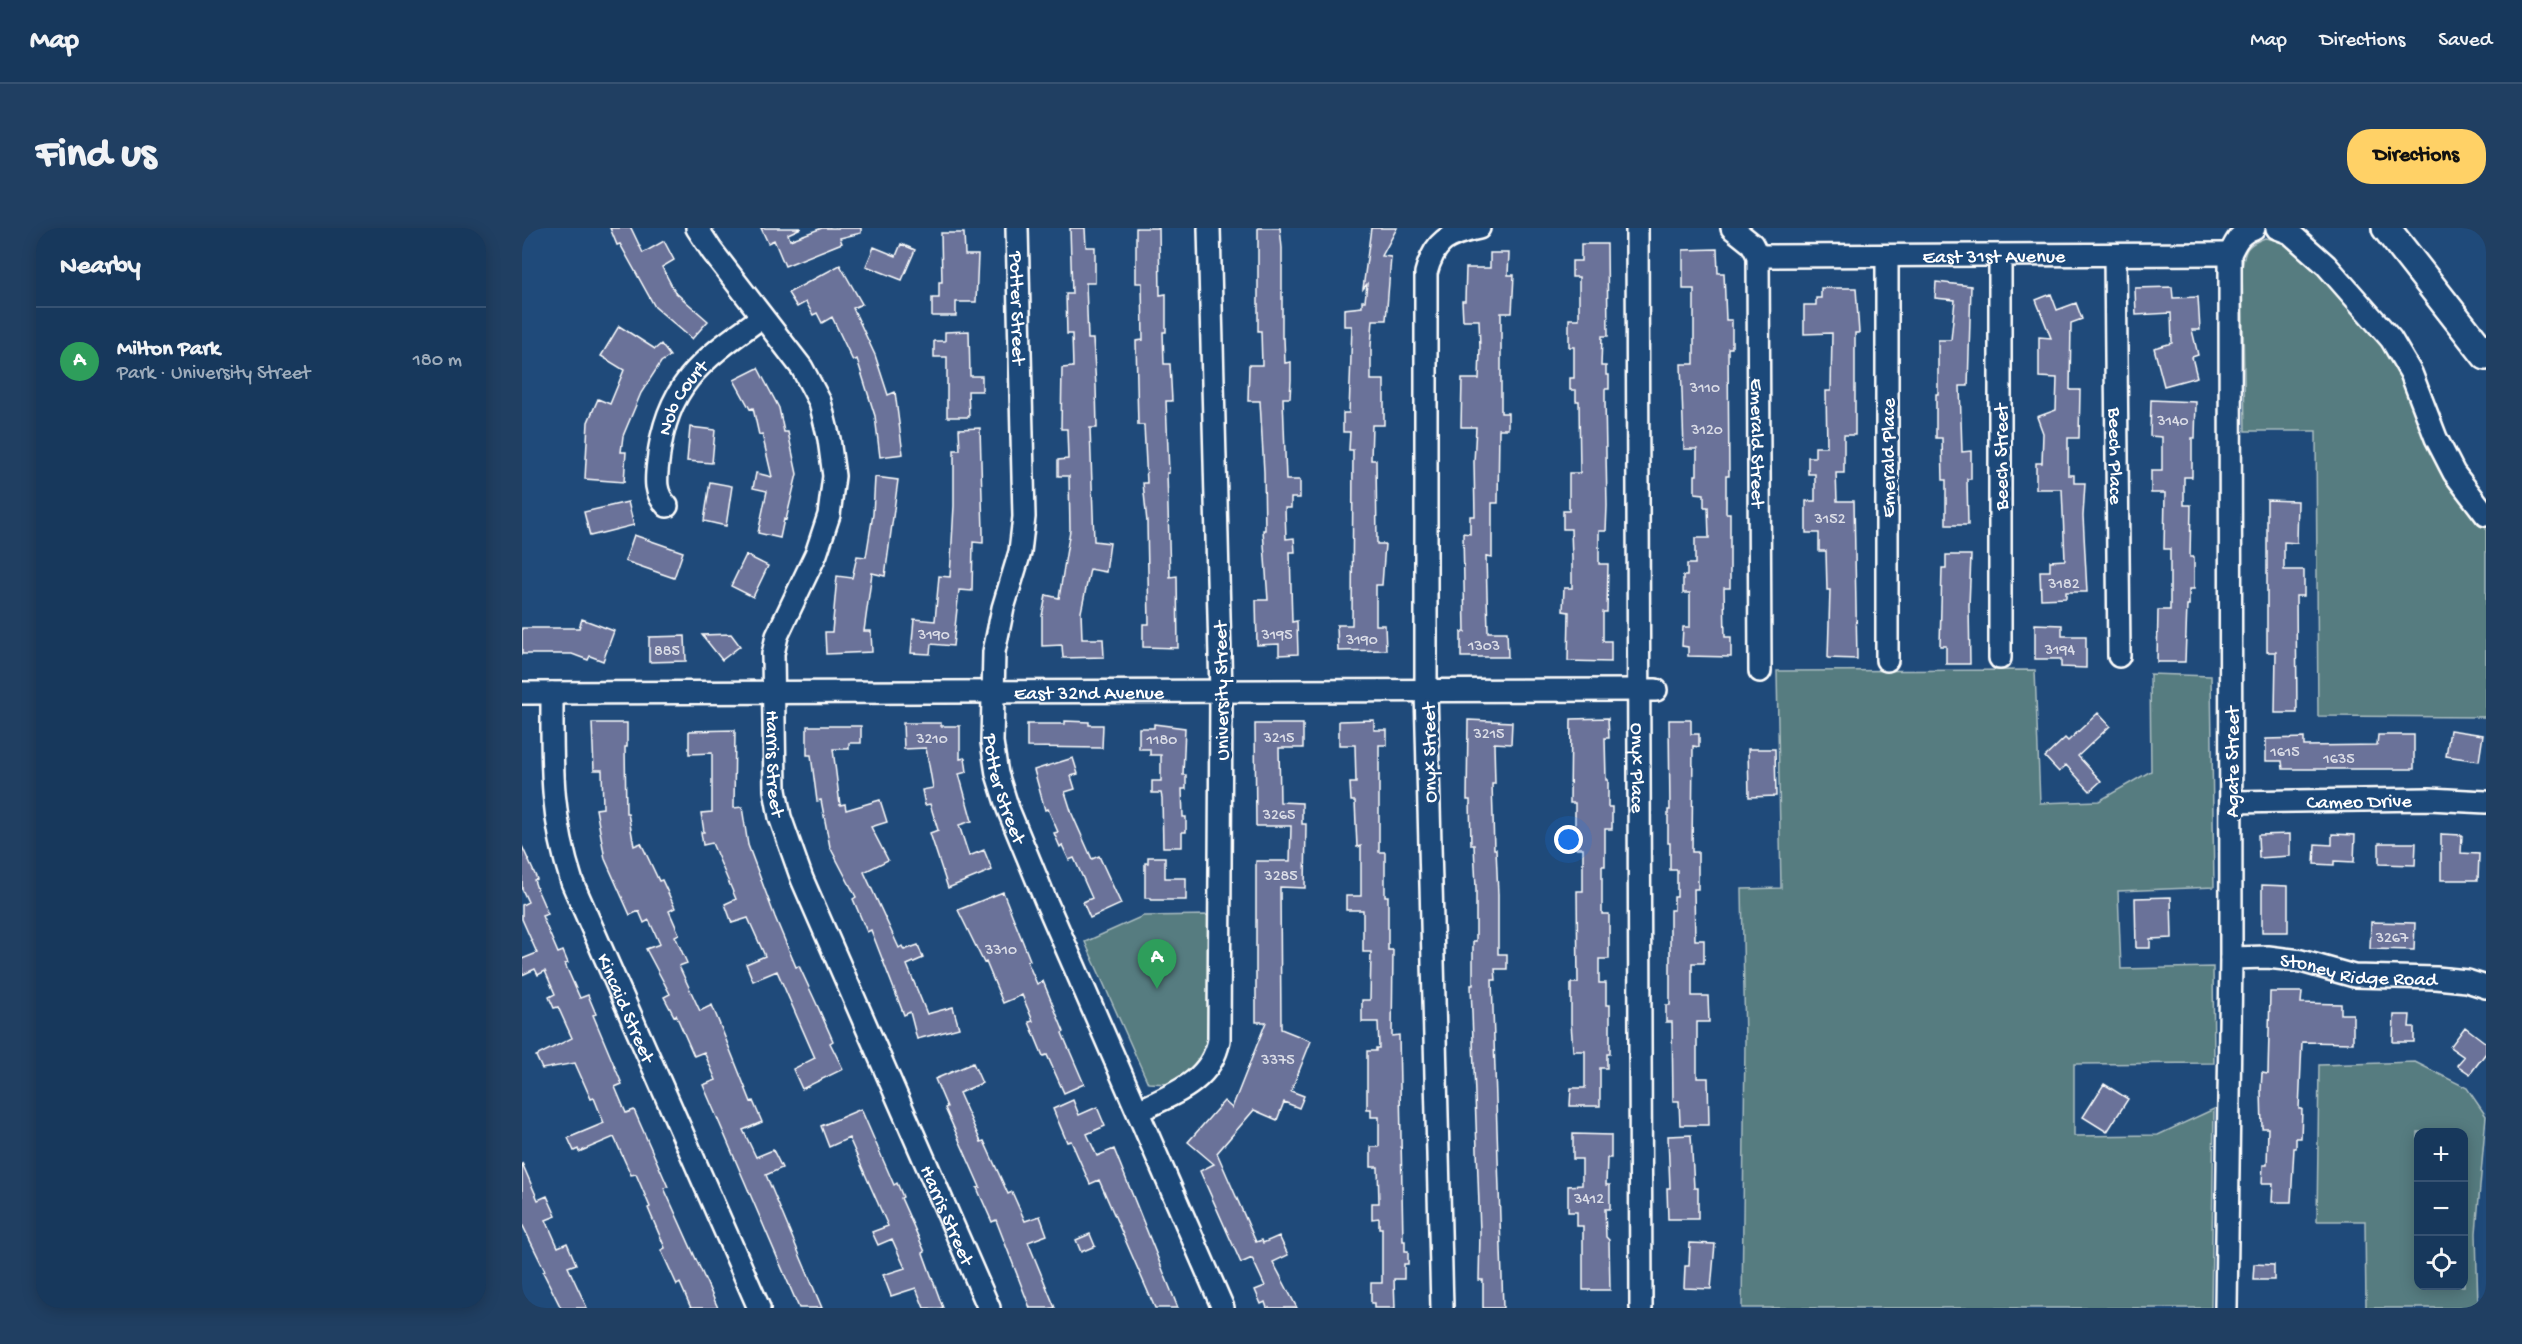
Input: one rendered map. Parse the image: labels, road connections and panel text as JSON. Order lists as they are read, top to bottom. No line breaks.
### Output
{"streets":{"street":["East 31st Avenue","Potter Street","Nob Court","Emerald Street","Beech Place","Beech Street","Emerald Place","University Street","East 32nd Avenue","Onyx Street","Agate Street","Harris Street","Onyx Place","Cameo Drive","Stoney Ridge Road","Kincaid Street"]},"crossings":[["East 31st Avenue","Emerald Street"],["East 31st Avenue","Beech Place"],["East 31st Avenue","Beech Street"],["East 31st Avenue","Emerald Place"],["East 31st Avenue","Agate Street"],["Potter Street","University Street"],["Potter Street","East 32nd Avenue"],["Nob Court","Harris Street"],["University Street","East 32nd Avenue"],["East 32nd Avenue","Onyx Street"],["East 32nd Avenue","Harris Street"],["East 32nd Avenue","Onyx Place"],["East 32nd Avenue","Kincaid Street"],["Agate Street","Cameo Drive"],["Agate Street","Stoney Ridge Road"]],"house_numbers":["3110","3140","3120","3152","3182","3190","3195","3190","1303","3194","885","3215","3215","3210","1180","1615","1635","3265","3285","3267","3310","3375","3412"],"page":{"header":"Map","nav":["Map","Directions","Saved"],"buttons":"Directions","title":"Find us","heading":"Nearby","list":[{"mark":"A","name":"Milton Park","note":"Park · University Street","value":"180 m"}],"pins":"A","map_buttons":["+","−"]}}
